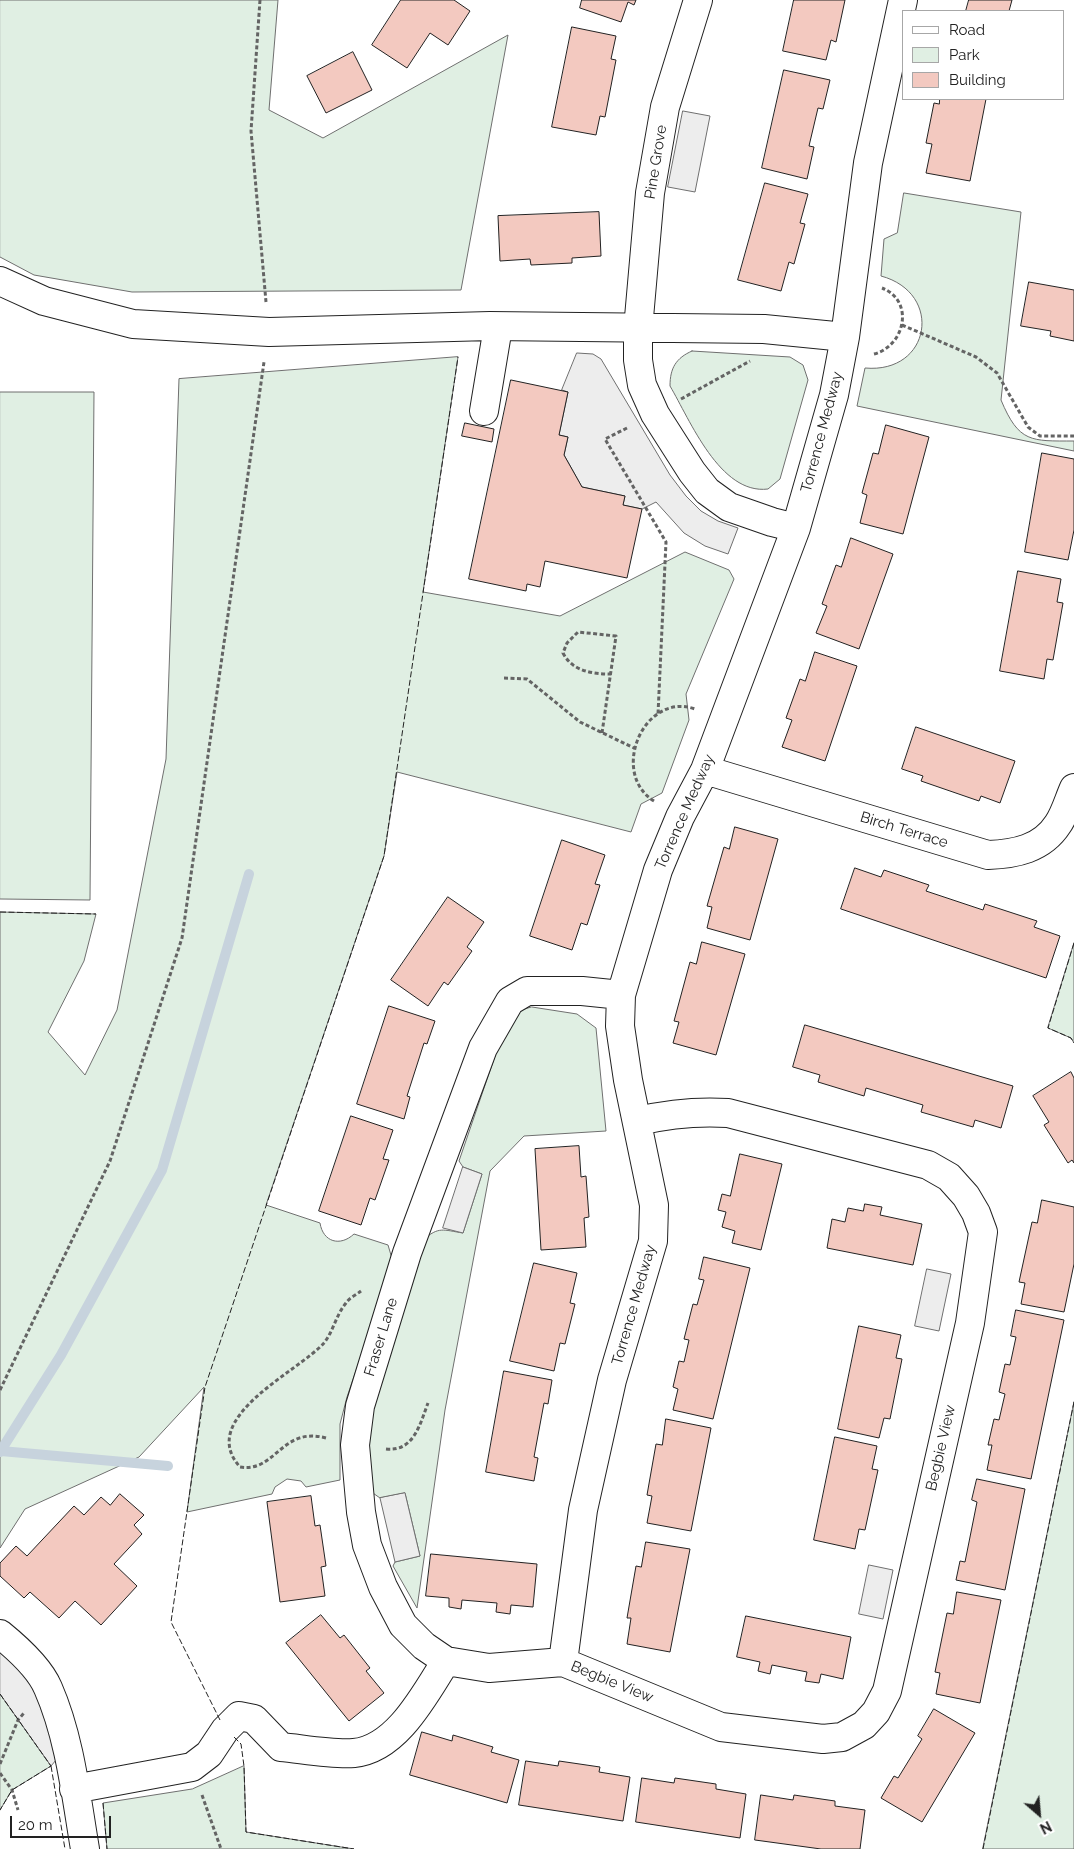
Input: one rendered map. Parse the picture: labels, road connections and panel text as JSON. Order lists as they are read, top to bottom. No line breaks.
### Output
{"streets":{"street":["Pine Grove","Torrence Medway","Birch Terrace","Fraser Lane","Begbie View"]},"crossings":[["Pine Grove","Torrence Medway"],["Torrence Medway","Birch Terrace"],["Torrence Medway","Fraser Lane"],["Torrence Medway","Begbie View"],["Fraser Lane","Begbie View"]],"legend":["Road","Park","Building"],"scale_bar":"20 m","north":"bottom right"}
